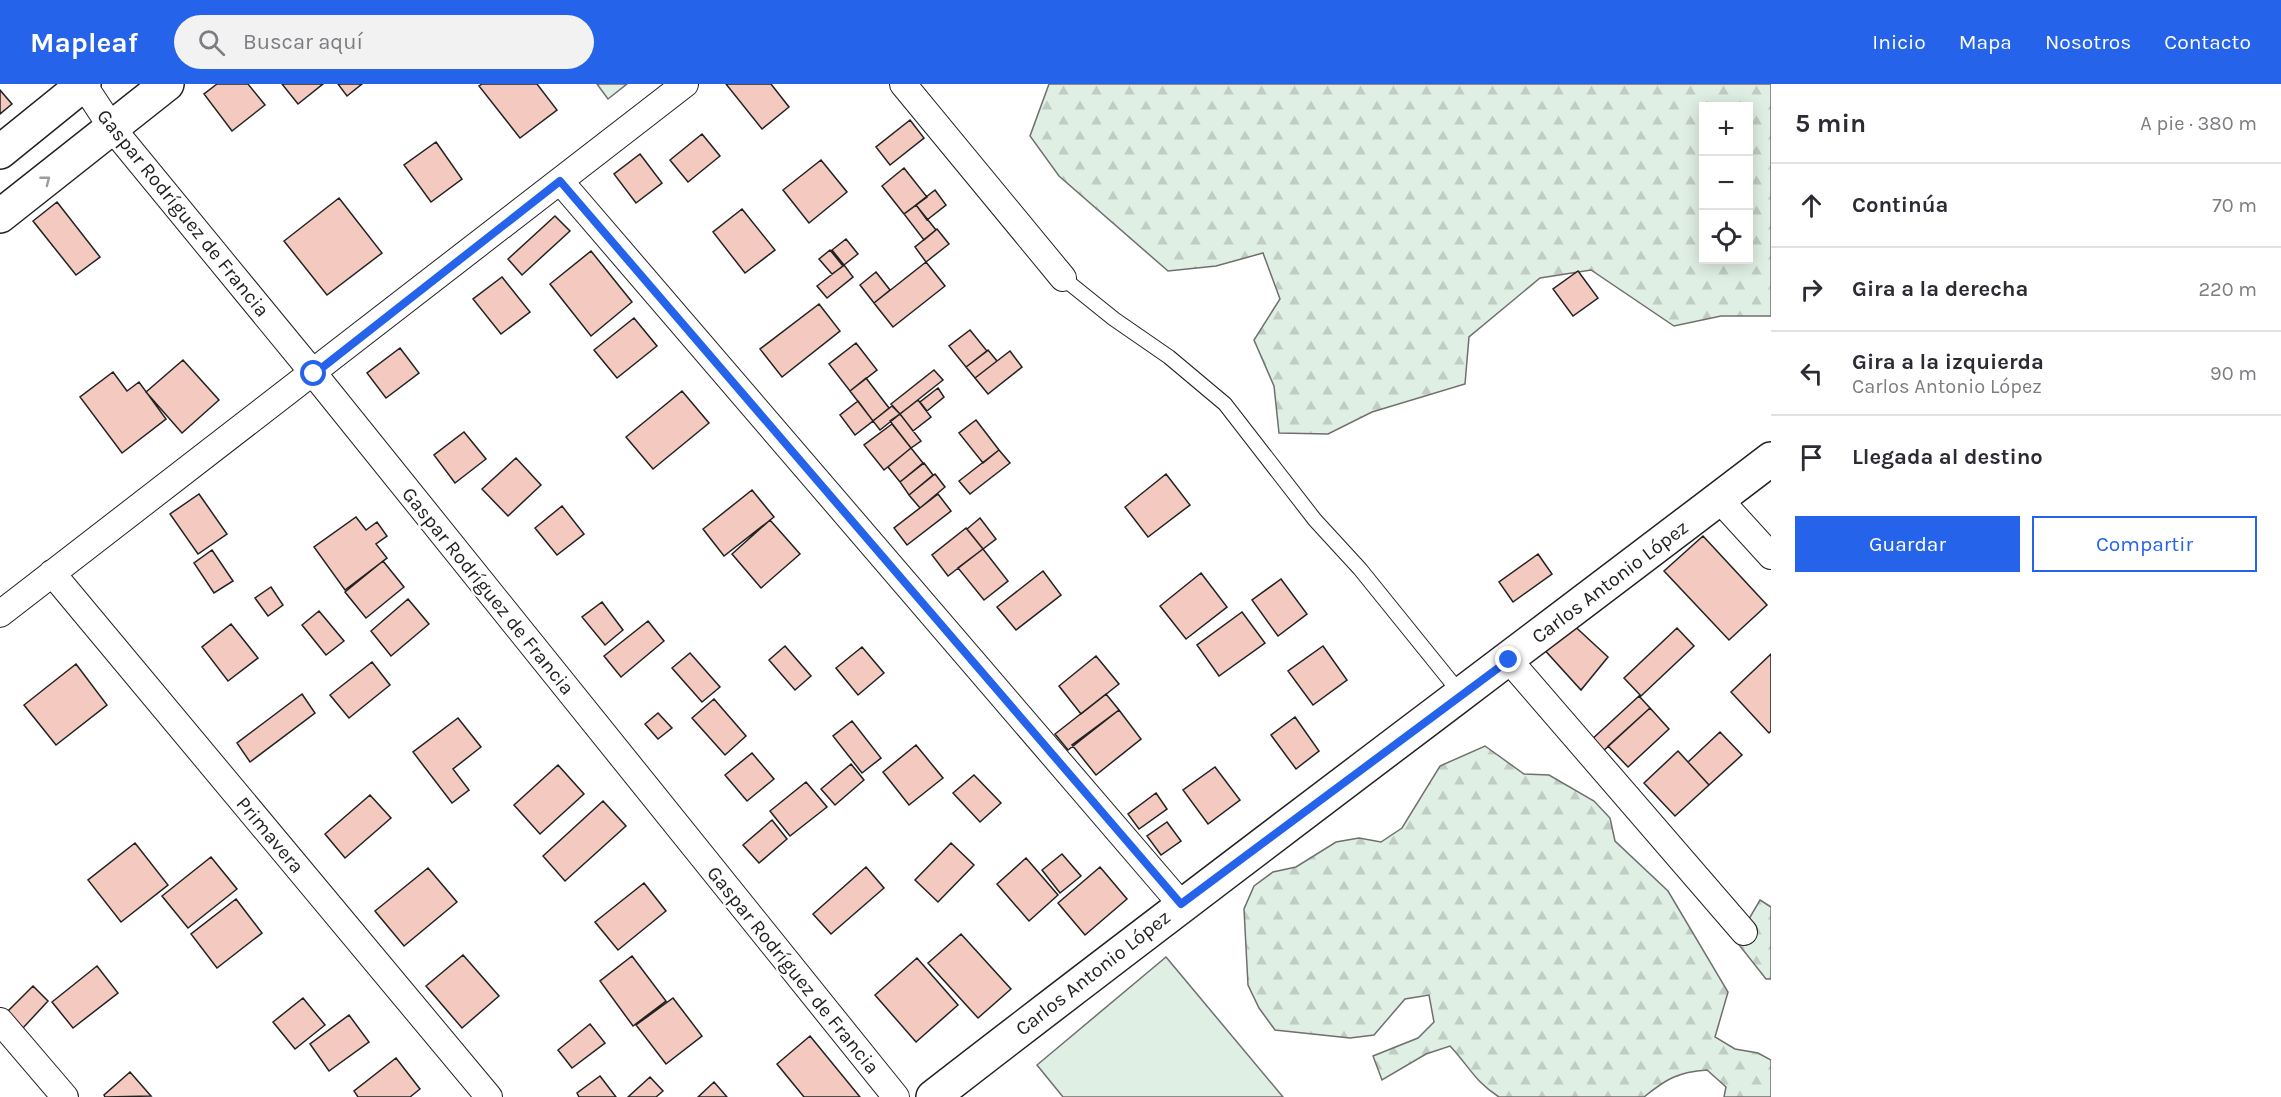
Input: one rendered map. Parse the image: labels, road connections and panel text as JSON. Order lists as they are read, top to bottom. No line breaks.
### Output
{"streets":{"street":["Gaspar Rodríguez de Francia","Carlos Antonio López","Primavera"]},"page":{"header":"Mapleaf","search":"Buscar aquí","nav":["Inicio","Mapa","Nosotros","Contacto"],"heading":["5 min","A pie · 380 m"],"map_buttons":["+","−"],"list":[["Continúa","70 m"],["Gira a la derecha","220 m"],["Gira a la izquierda","Carlos Antonio López","90 m"],"Llegada al destino"],"buttons":["Guardar","Compartir"]}}
